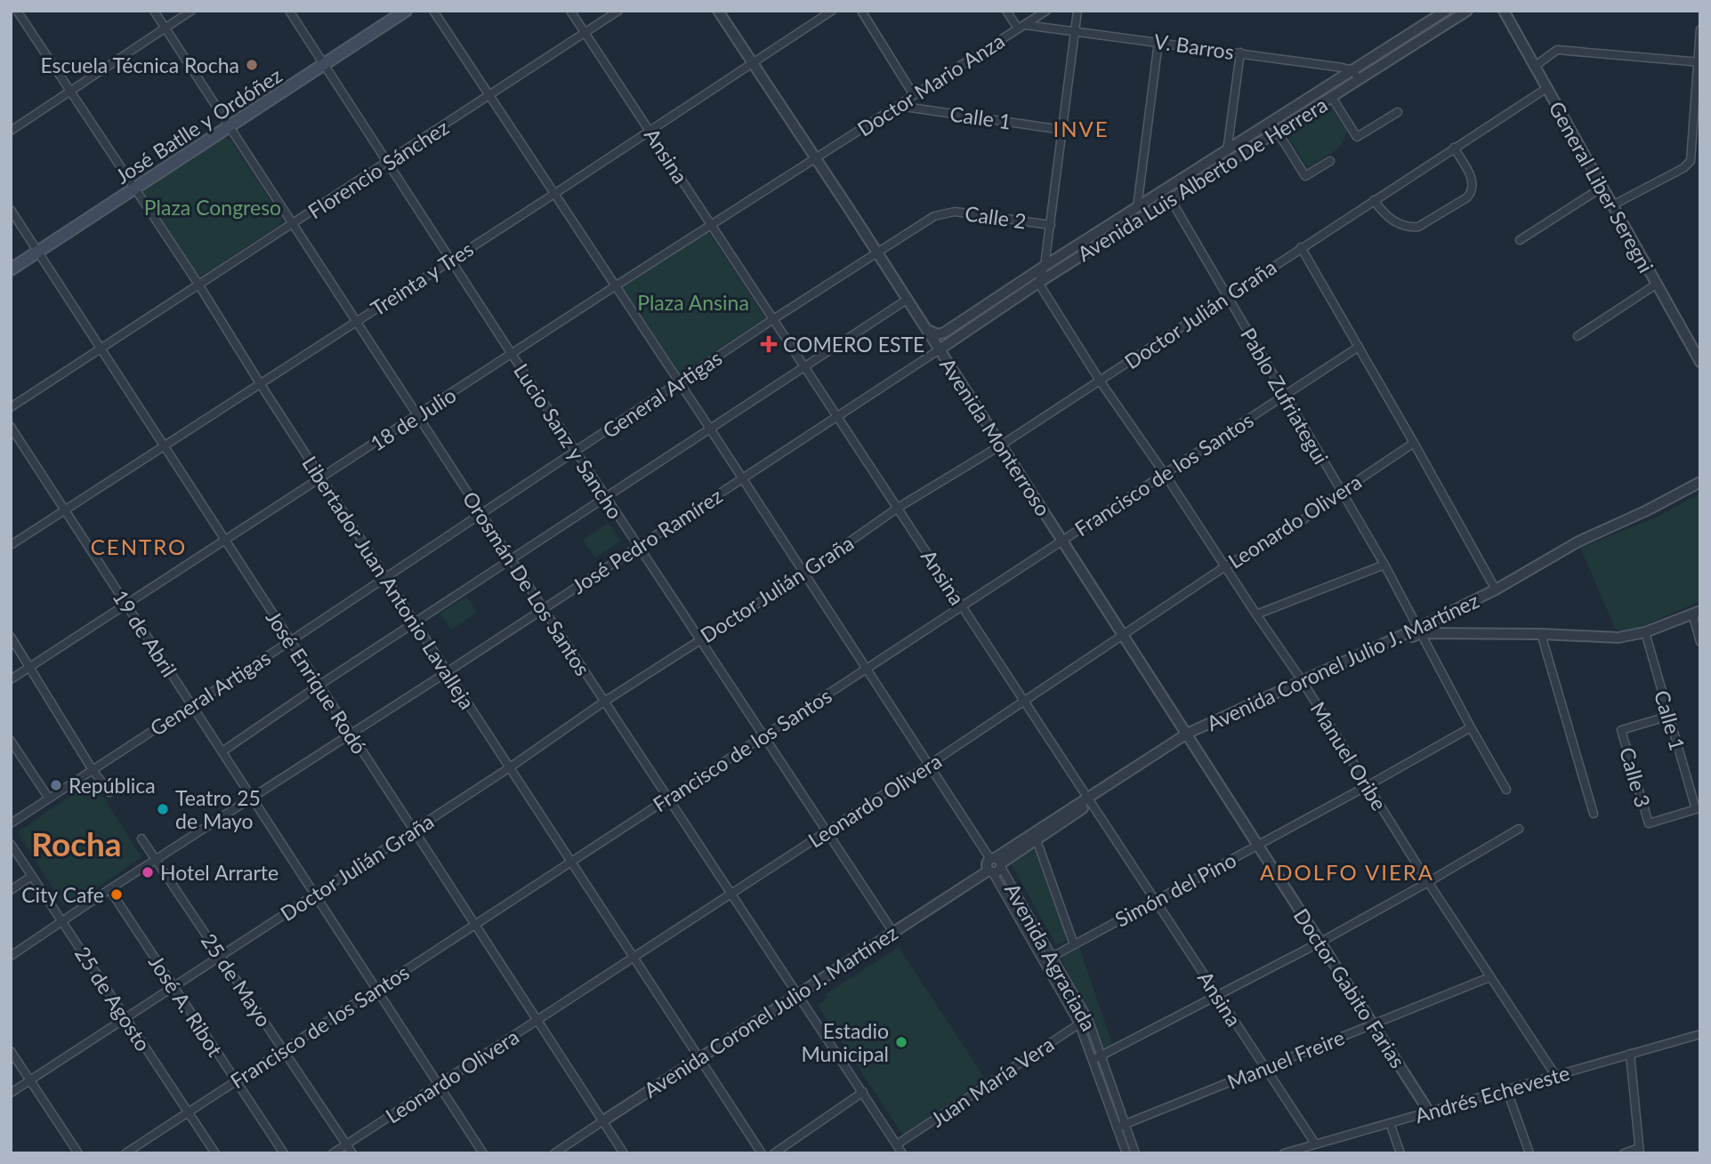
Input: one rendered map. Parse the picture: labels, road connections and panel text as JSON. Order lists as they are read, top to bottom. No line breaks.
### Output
{"streets":{"main road":["José Batlle y Ordóñez"],"street":["V. Barros","Doctor Mario Anza","Calle 1","Ansina","Florencio Sánchez","Avenida Luis Alberto De Herrera","General Liber Seregni","Calle 2","Treinta y Tres","Doctor Julián Graña","General Artigas","Pablo Zufriategui","18 de Julio","Avenida Monterroso","Lucio Sanz y Sancho","Francisco de los Santos","Leonardo Olivera","José Pedro Ramírez","Libertador Juan Antonio Lavalleja","Orosmán De Los Santos","19 de Abril","Avenida Coronel Julio J. Martínez","José Enrique Rodó","Manuel Oribe","Calle 3","Simón del Pino","Avenida Agraciada","25 de Mayo","Doctor Gabito Farias","25 de Agosto","José A. Ribot","Manuel Freire","Juan María Vera","Andrés Echeveste"]},"crossings":[["V. Barros","Doctor Mario Anza"],["V. Barros","Avenida Luis Alberto De Herrera"],["Doctor Mario Anza","Calle 1"],["Doctor Mario Anza","18 de Julio"],["Doctor Mario Anza","Avenida Monterroso"],["Calle 1","Calle 3"],["José Batlle y Ordóñez","Lucio Sanz y Sancho"],["José Batlle y Ordóñez","Libertador Juan Antonio Lavalleja"],["José Batlle y Ordóñez","Orosmán De Los Santos"],["José Batlle y Ordóñez","José Enrique Rodó"],["Ansina","Florencio Sánchez"],["Ansina","Treinta y Tres"],["Ansina","Doctor Julián Graña"],["Ansina","General Artigas"],["Ansina","18 de Julio"],["Ansina","Francisco de los Santos"],["Ansina","Leonardo Olivera"],["Ansina","José Pedro Ramírez"],["Ansina","Avenida Coronel Julio J. Martínez"],["Ansina","Simón del Pino"],["Ansina","Manuel Freire"],["Ansina","Andrés Echeveste"],["Florencio Sánchez","Lucio Sanz y Sancho"],["Florencio Sánchez","Libertador Juan Antonio Lavalleja"],["Florencio Sánchez","Orosmán De Los Santos"],["Florencio Sánchez","José Enrique Rodó"],["Avenida Luis Alberto De Herrera","Pablo Zufriategui"],["Avenida Luis Alberto De Herrera","Avenida Monterroso"],["Avenida Luis Alberto De Herrera","José Pedro Ramírez"],["Avenida Luis Alberto De Herrera","Manuel Oribe"],["General Liber Seregni","Doctor Julián Graña"],["Calle 2","General Artigas"],["Calle 2","Avenida Monterroso"],["Treinta y Tres","Avenida Monterroso"],["Treinta y Tres","Lucio Sanz y Sancho"],["Treinta y Tres","Libertador Juan Antonio Lavalleja"],["Treinta y Tres","Orosmán De Los Santos"],["Treinta y Tres","19 de Abril"],["Treinta y Tres","José Enrique Rodó"],["Doctor Julián Graña","Pablo Zufriategui"],["Doctor Julián Graña","Avenida Monterroso"],["Doctor Julián Graña","Lucio Sanz y Sancho"],["Doctor Julián Graña","Libertador Juan Antonio Lavalleja"],["Doctor Julián Graña","Orosmán De Los Santos"],["Doctor Julián Graña","19 de Abril"],["Doctor Julián Graña","José Enrique Rodó"],["Doctor Julián Graña","Manuel Oribe"],["Doctor Julián Graña","25 de Mayo"],["Doctor Julián Graña","25 de Agosto"],["Doctor Julián Graña","José A. Ribot"],["General Artigas","Avenida Monterroso"],["General Artigas","Lucio Sanz y Sancho"],["General Artigas","Libertador Juan Antonio Lavalleja"],["General Artigas","Orosmán De Los Santos"],["General Artigas","19 de Abril"],["General Artigas","José Enrique Rodó"],["Pablo Zufriategui","Francisco de los Santos"],["Pablo Zufriategui","Leonardo Olivera"],["Pablo Zufriategui","Avenida Coronel Julio J. Martínez"],["Pablo Zufriategui","Simón del Pino"],["18 de Julio","Avenida Monterroso"],["18 de Julio","Lucio Sanz y Sancho"],["18 de Julio","Libertador Juan Antonio Lavalleja"],["18 de Julio","Orosmán De Los Santos"],["18 de Julio","19 de Abril"],["18 de Julio","José Enrique Rodó"],["Avenida Monterroso","Francisco de los Santos"],["Avenida Monterroso","Leonardo Olivera"],["Avenida Monterroso","José Pedro Ramírez"],["Avenida Monterroso","Avenida Coronel Julio J. Martínez"],["Avenida Monterroso","Doctor Gabito Farias"],["Lucio Sanz y Sancho","Francisco de los Santos"],["Lucio Sanz y Sancho","Leonardo Olivera"],["Lucio Sanz y Sancho","José Pedro Ramírez"],["Lucio Sanz y Sancho","Avenida Coronel Julio J. Martínez"],["Francisco de los Santos","Libertador Juan Antonio Lavalleja"],["Francisco de los Santos","Orosmán De Los Santos"],["Francisco de los Santos","19 de Abril"],["Francisco de los Santos","José Enrique Rodó"],["Francisco de los Santos","Manuel Oribe"],["Francisco de los Santos","25 de Mayo"],["Francisco de los Santos","25 de Agosto"],["Francisco de los Santos","José A. Ribot"],["Leonardo Olivera","Libertador Juan Antonio Lavalleja"],["Leonardo Olivera","Orosmán De Los Santos"],["Leonardo Olivera","19 de Abril"],["Leonardo Olivera","José Enrique Rodó"],["Leonardo Olivera","Manuel Oribe"],["Leonardo Olivera","25 de Mayo"],["José Pedro Ramírez","Libertador Juan Antonio Lavalleja"],["José Pedro Ramírez","Orosmán De Los Santos"],["José Pedro Ramírez","19 de Abril"],["José Pedro Ramírez","José Enrique Rodó"],["José Pedro Ramírez","25 de Mayo"],["José Pedro Ramírez","25 de Agosto"],["José Pedro Ramírez","José A. Ribot"],["Libertador Juan Antonio Lavalleja","Avenida Coronel Julio J. Martínez"],["Orosmán De Los Santos","Avenida Coronel Julio J. Martínez"],["Orosmán De Los Santos","Juan María Vera"],["Avenida Coronel Julio J. Martínez","José Enrique Rodó"],["Avenida Coronel Julio J. Martínez","Manuel Oribe"],["Avenida Coronel Julio J. Martínez","Avenida Agraciada"],["Avenida Coronel Julio J. Martínez","Doctor Gabito Farias"],["Manuel Oribe","Simón del Pino"],["Manuel Oribe","Manuel Freire"],["Manuel Oribe","Andrés Echeveste"],["Simón del Pino","Avenida Agraciada"],["Simón del Pino","Doctor Gabito Farias"],["Avenida Agraciada","Manuel Freire"],["Avenida Agraciada","Juan María Vera"],["Doctor Gabito Farias","Manuel Freire"],["Doctor Gabito Farias","Andrés Echeveste"]],"districts":["INVE","CENTRO","Rocha","ADOLFO VIERA"],"parks":["Plaza Congreso","Plaza Ansina"],"places":{"other":["Escuela Técnica Rocha","República","Teatro 25 de Mayo","Hotel Arrarte","City Cafe","Estadio Municipal"],"health":["COMERO ESTE"]}}
